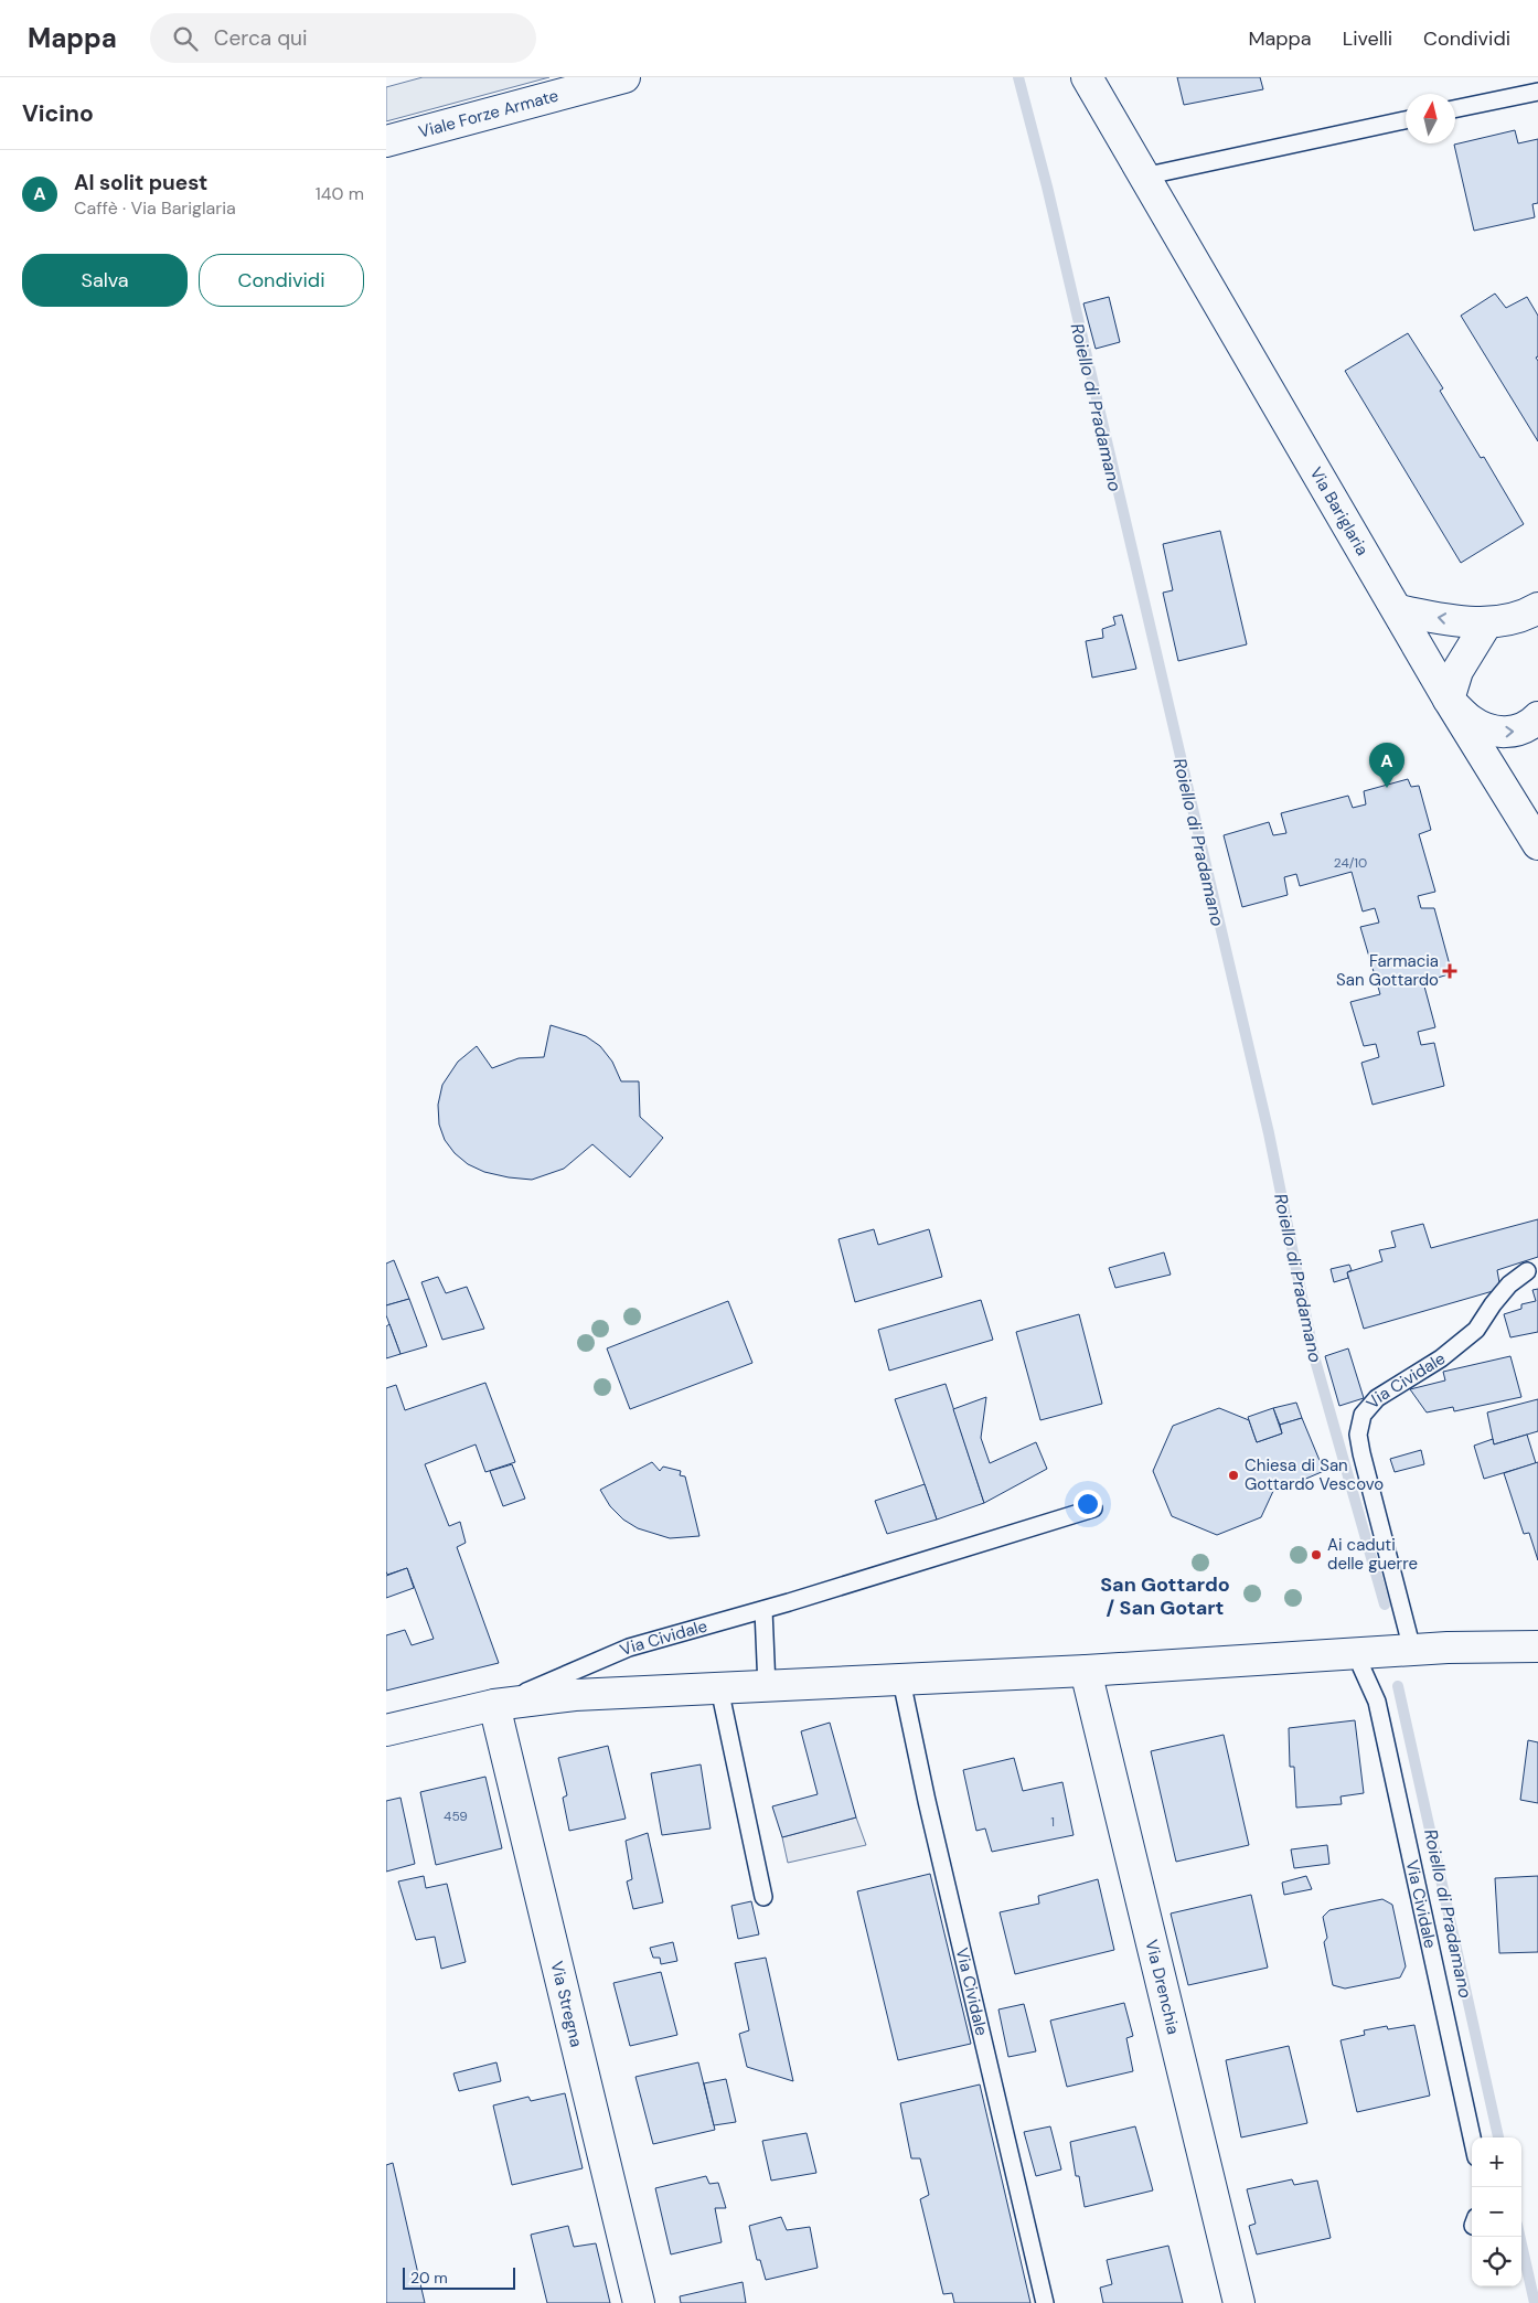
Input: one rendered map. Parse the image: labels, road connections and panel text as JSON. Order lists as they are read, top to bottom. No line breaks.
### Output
{"streets":{"street":["Viale Forze Armate","Via Bariglaria","Via Cividale","Via Drenchia","Via Stregna"]},"crossings":[["Via Cividale","Via Drenchia"],["Via Cividale","Via Stregna"]],"districts":["San Gottardo / San Gotart"],"water":["Roiello di Pradamano"],"places":{"health":["Farmacia San Gottardo"],"other":["Chiesa di San Gottardo Vescovo","Ai caduti delle guerre"]},"house_numbers":["24/10","459","1"],"scale_bar":"20 m","north":"top","page":{"header":"Mappa","search":"Cerca qui","nav":["Mappa","Livelli","Condividi"],"heading":"Vicino","list":[{"mark":"A","name":"Al solit puest","note":"Caffè · Via Bariglaria","value":"140 m"}],"buttons":["Salva","Condividi"],"pins":"A","map_buttons":["+","−"],"scale":"20 m"}}
